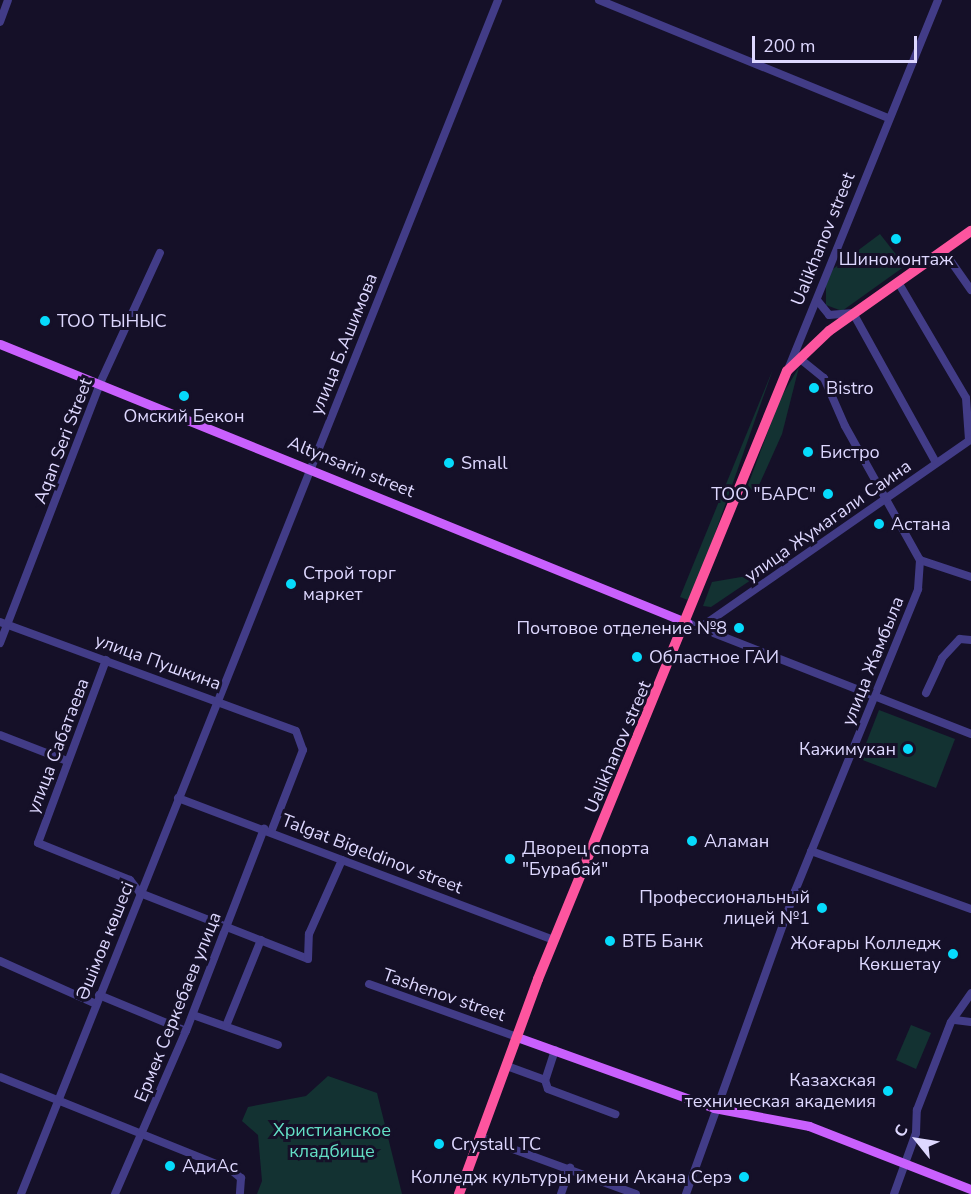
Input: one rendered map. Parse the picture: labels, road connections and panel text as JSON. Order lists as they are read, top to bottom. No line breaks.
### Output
{"streets":{"highway":["Ualikhanov street"],"main road":["Altynsarin street"],"street":["улица Б.Ашимова","Aqan Seri Street","улица Жумагали Саина","улица Жамбыла","улица Пушкина","улица Сабатаева","Talgat Bigeldinov street","Әшімов көшесі","Tashenov street","Ермек Серкебаев улица"]},"crossings":[["Ualikhanov street","Altynsarin street"],["Ualikhanov street","Talgat Bigeldinov street"],["Ualikhanov street","Tashenov street"],["улица Б.Ашимова","Altynsarin street"],["улица Б.Ашимова","улица Пушкина"],["улица Б.Ашимова","Әшімов көшесі"],["Aqan Seri Street","Altynsarin street"],["Aqan Seri Street","улица Пушкина"],["улица Пушкина","улица Сабатаева"],["улица Пушкина","Әшімов көшесі"],["улица Пушкина","Ермек Серкебаев улица"],["улица Сабатаева","Әшімов көшесі"],["Talgat Bigeldinov street","Әшімов көшесі"],["Talgat Bigeldinov street","Ермек Серкебаев улица"]],"parks":["Христианское кладбище"],"places":["Шиномонтаж","ТОО ТЫНЫС","Bistro","Омский Бекон","Бистро","Small","ТОО \"БАРС\"","Астана","Строй торг маркет","Почтовое отделение №8","Областное ГАИ","Кажимукан","Аламан","Дворец спорта \"Бурабай\"","Профессиональный лицей №1","ВТБ Банк","Жоғары Колледж Көкшетау","Казахская техническая академия","Crystall TC","АдиАс","Колледж культуры имени Акана Серэ"],"scale_bar":"200 m","north":"top left"}
